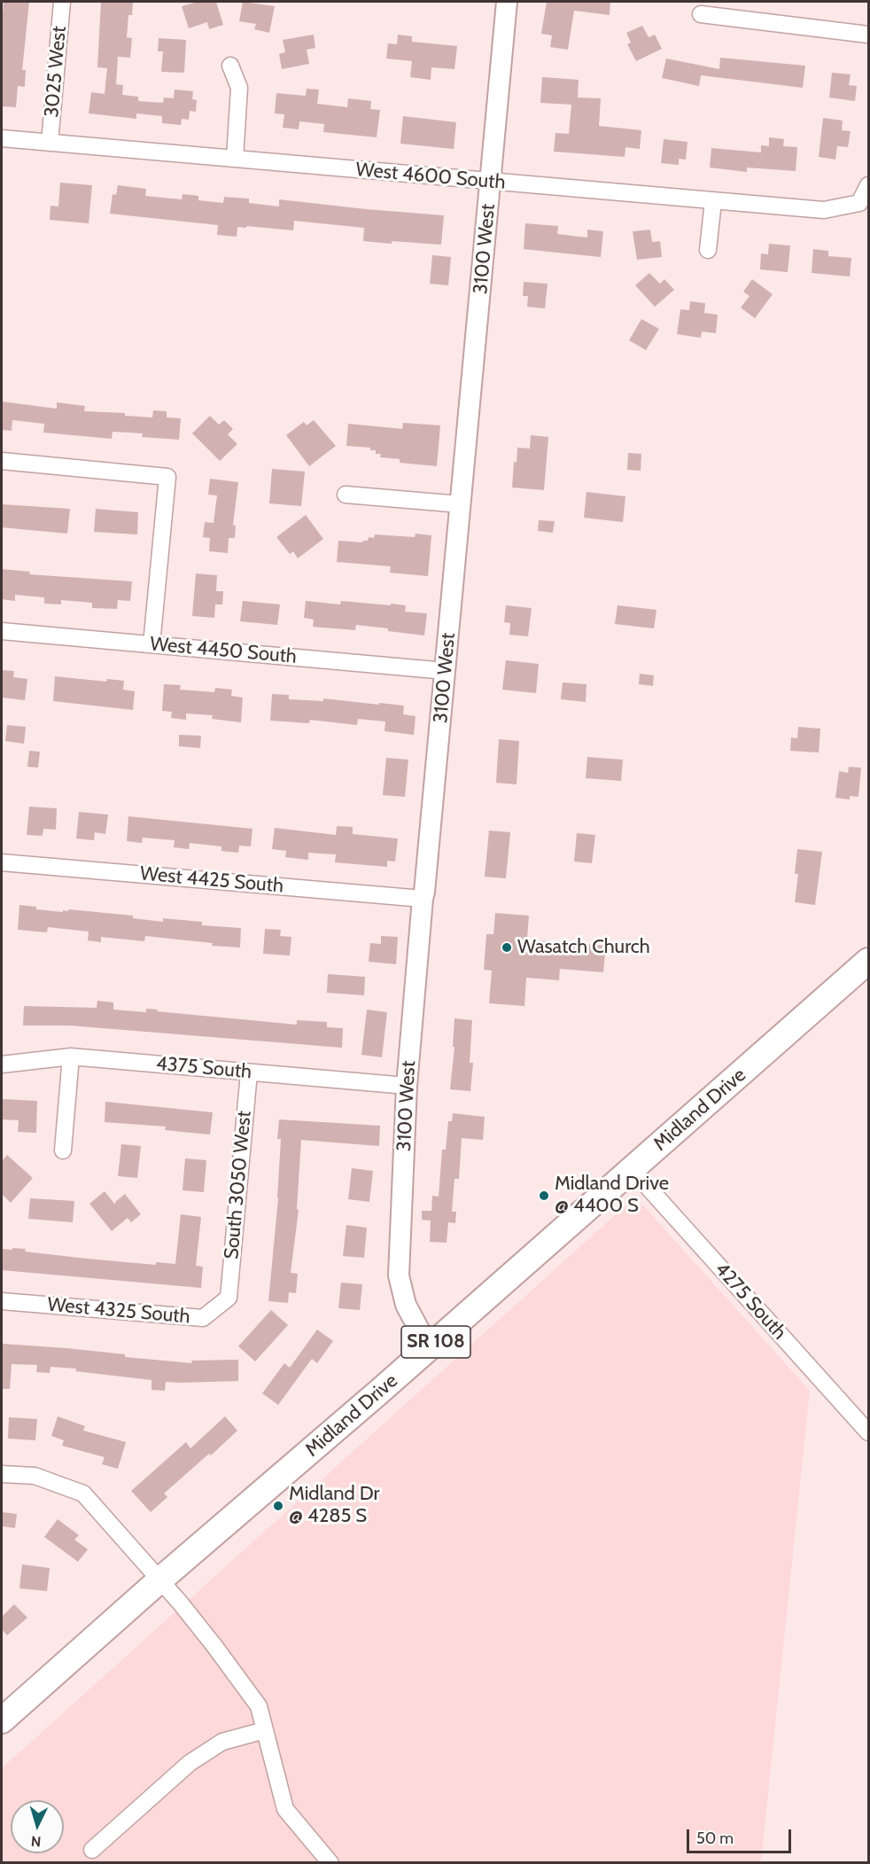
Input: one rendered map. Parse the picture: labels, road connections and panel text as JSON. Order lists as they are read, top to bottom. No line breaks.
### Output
{"streets":{"main road":["Midland Drive","SR 108"],"street":["3025 West","West 4600 South","3100 West","West 4450 South","West 4425 South","4375 South","South 3050 West","4275 South","West 4325 South"]},"crossings":[["3025 West","West 4600 South"],["West 4600 South","3100 West"],["3100 West","West 4450 South"],["3100 West","West 4425 South"],["3100 West","4375 South"],["3100 West","Midland Drive"],["4375 South","South 3050 West"],["Midland Drive","4275 South"],["South 3050 West","West 4325 South"]],"places":["Wasatch Church","Midland Drive @ 4400 S","Midland Dr @ 4285 S"],"scale_bar":"50 m","north":"bottom"}
